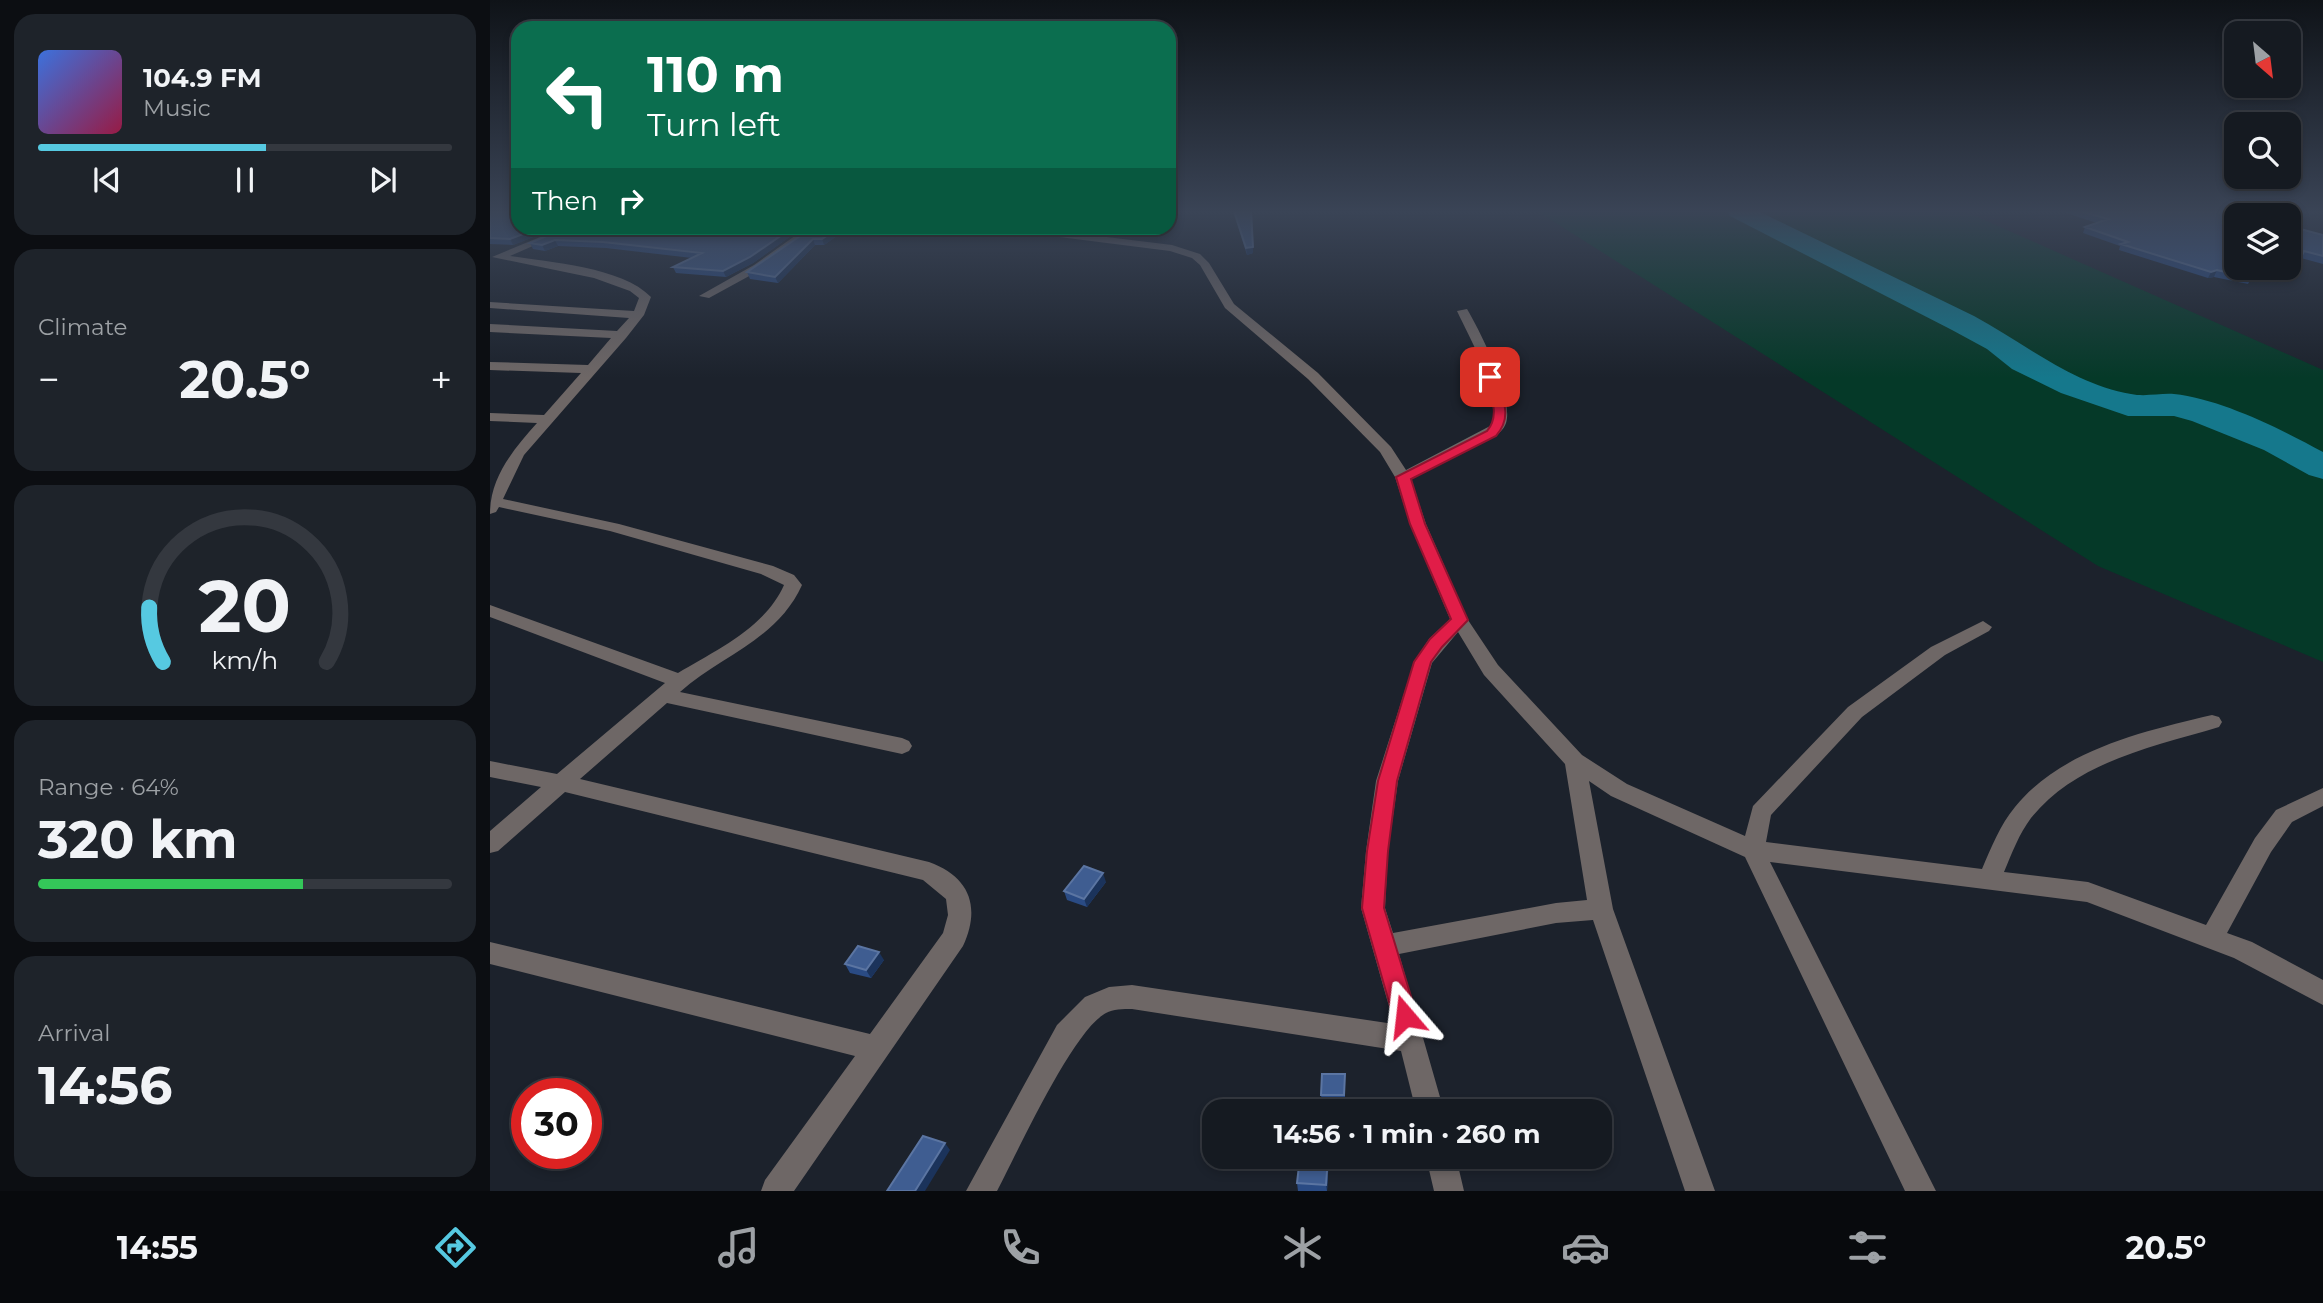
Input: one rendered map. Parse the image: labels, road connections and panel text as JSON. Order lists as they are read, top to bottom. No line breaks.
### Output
{"north":"bottom right","page":{"turn":["110 m","Turn left"],"song":["104.9 FM","Music"],"then":"Then","tile":["Climate",["Range · 64%","320 km"],["Arrival","14:56"]],"heat":["−","20.5°","+"],"limit":"30","trip":"14:56 · 1 min · 260 m","tabs":["14:55","20.5°"],"gauge":["20","km/h"]}}
